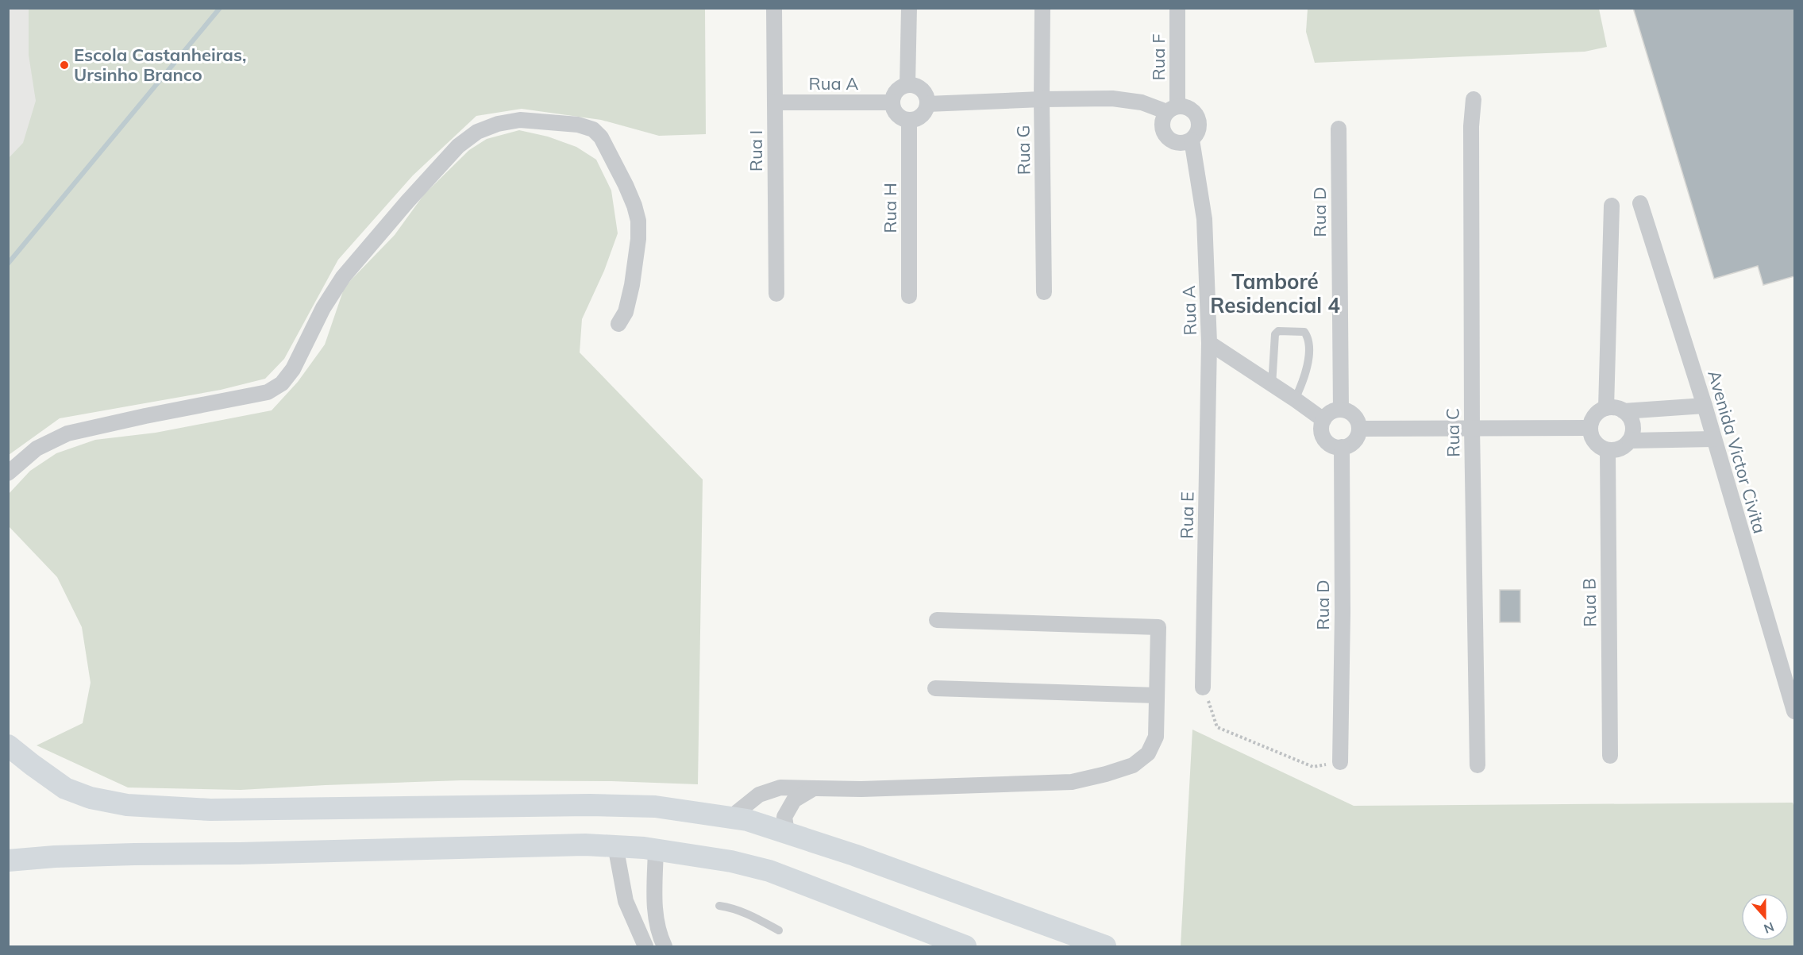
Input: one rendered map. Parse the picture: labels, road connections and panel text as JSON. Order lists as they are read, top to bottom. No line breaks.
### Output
{"streets":{"street":["Rua F","Rua A","Rua G","Rua I","Rua H","Rua D","Rua C","Avenida Victor Civita","Rua E","Rua B"]},"crossings":[["Rua F","Rua A"],["Rua A","Rua I"],["Rua A","Rua H"],["Rua A","Rua D"],["Rua A","Rua E"]],"districts":["Tamboré Residencial 4"],"places":["Escola Castanheiras, Ursinho Branco"],"north":"bottom"}
